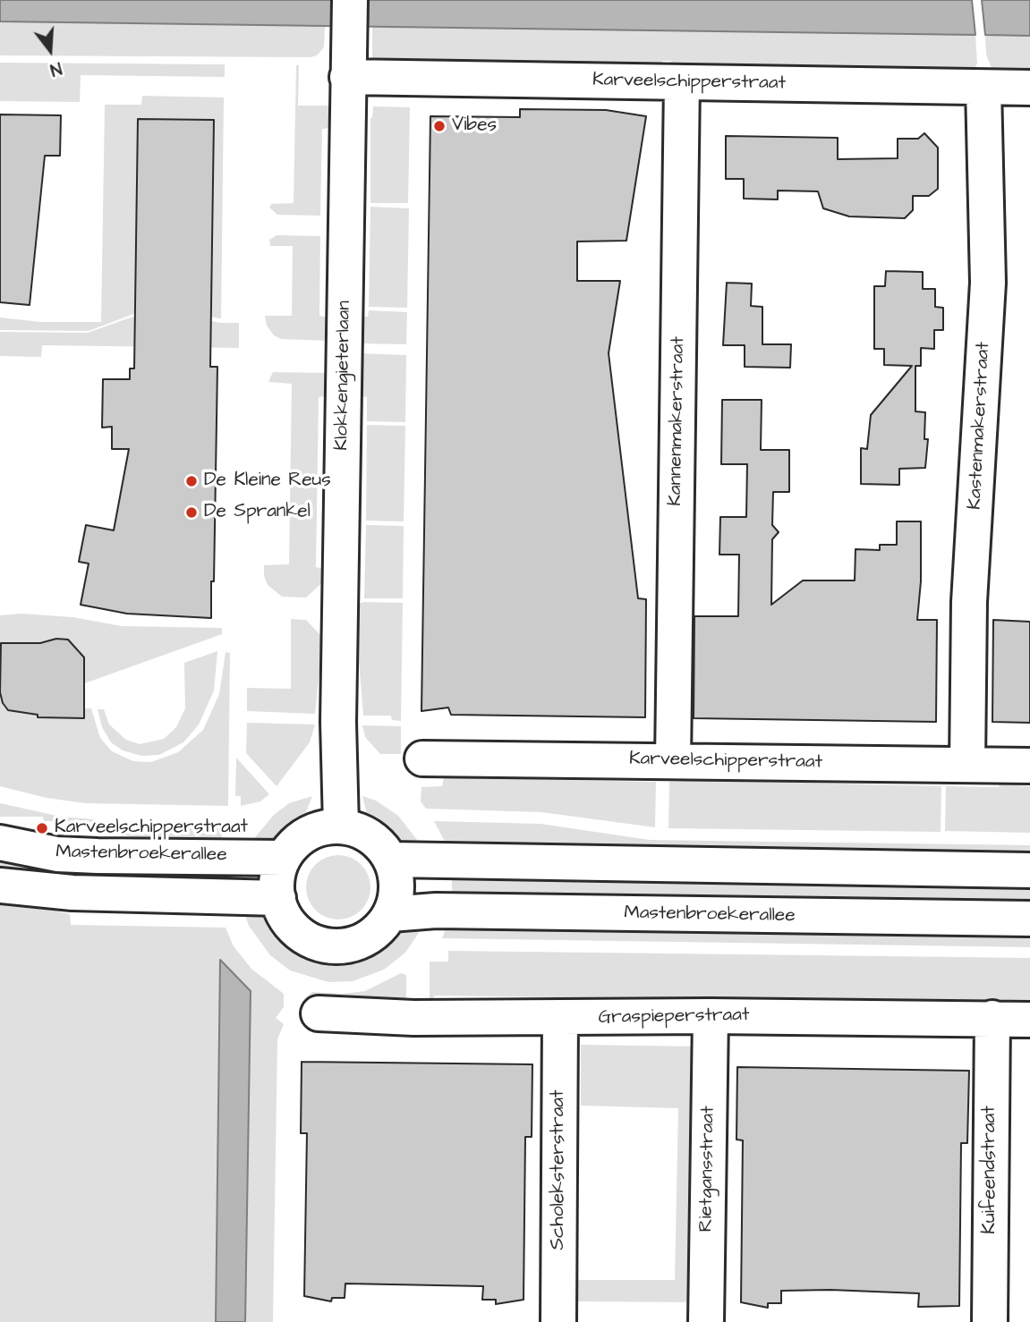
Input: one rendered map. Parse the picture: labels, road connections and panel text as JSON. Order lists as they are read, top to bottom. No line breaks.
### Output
{"streets":{"street":["Karveelschipperstraat","Klokkengieterlaan","Kannenmakerstraat","Kastenmakerstraat","Mastenbroekerallee","Graspieperstraat","Rietgansstraat","Scholeksterstraat","Kuifeendstraat"]},"crossings":[["Karveelschipperstraat","Klokkengieterlaan"],["Karveelschipperstraat","Kannenmakerstraat"],["Karveelschipperstraat","Kastenmakerstraat"],["Klokkengieterlaan","Mastenbroekerallee"],["Graspieperstraat","Rietgansstraat"],["Graspieperstraat","Scholeksterstraat"],["Graspieperstraat","Kuifeendstraat"]],"places":["Vibes","De Kleine Reus","De Sprankel","Karveelschipperstraat"],"north":"bottom"}
